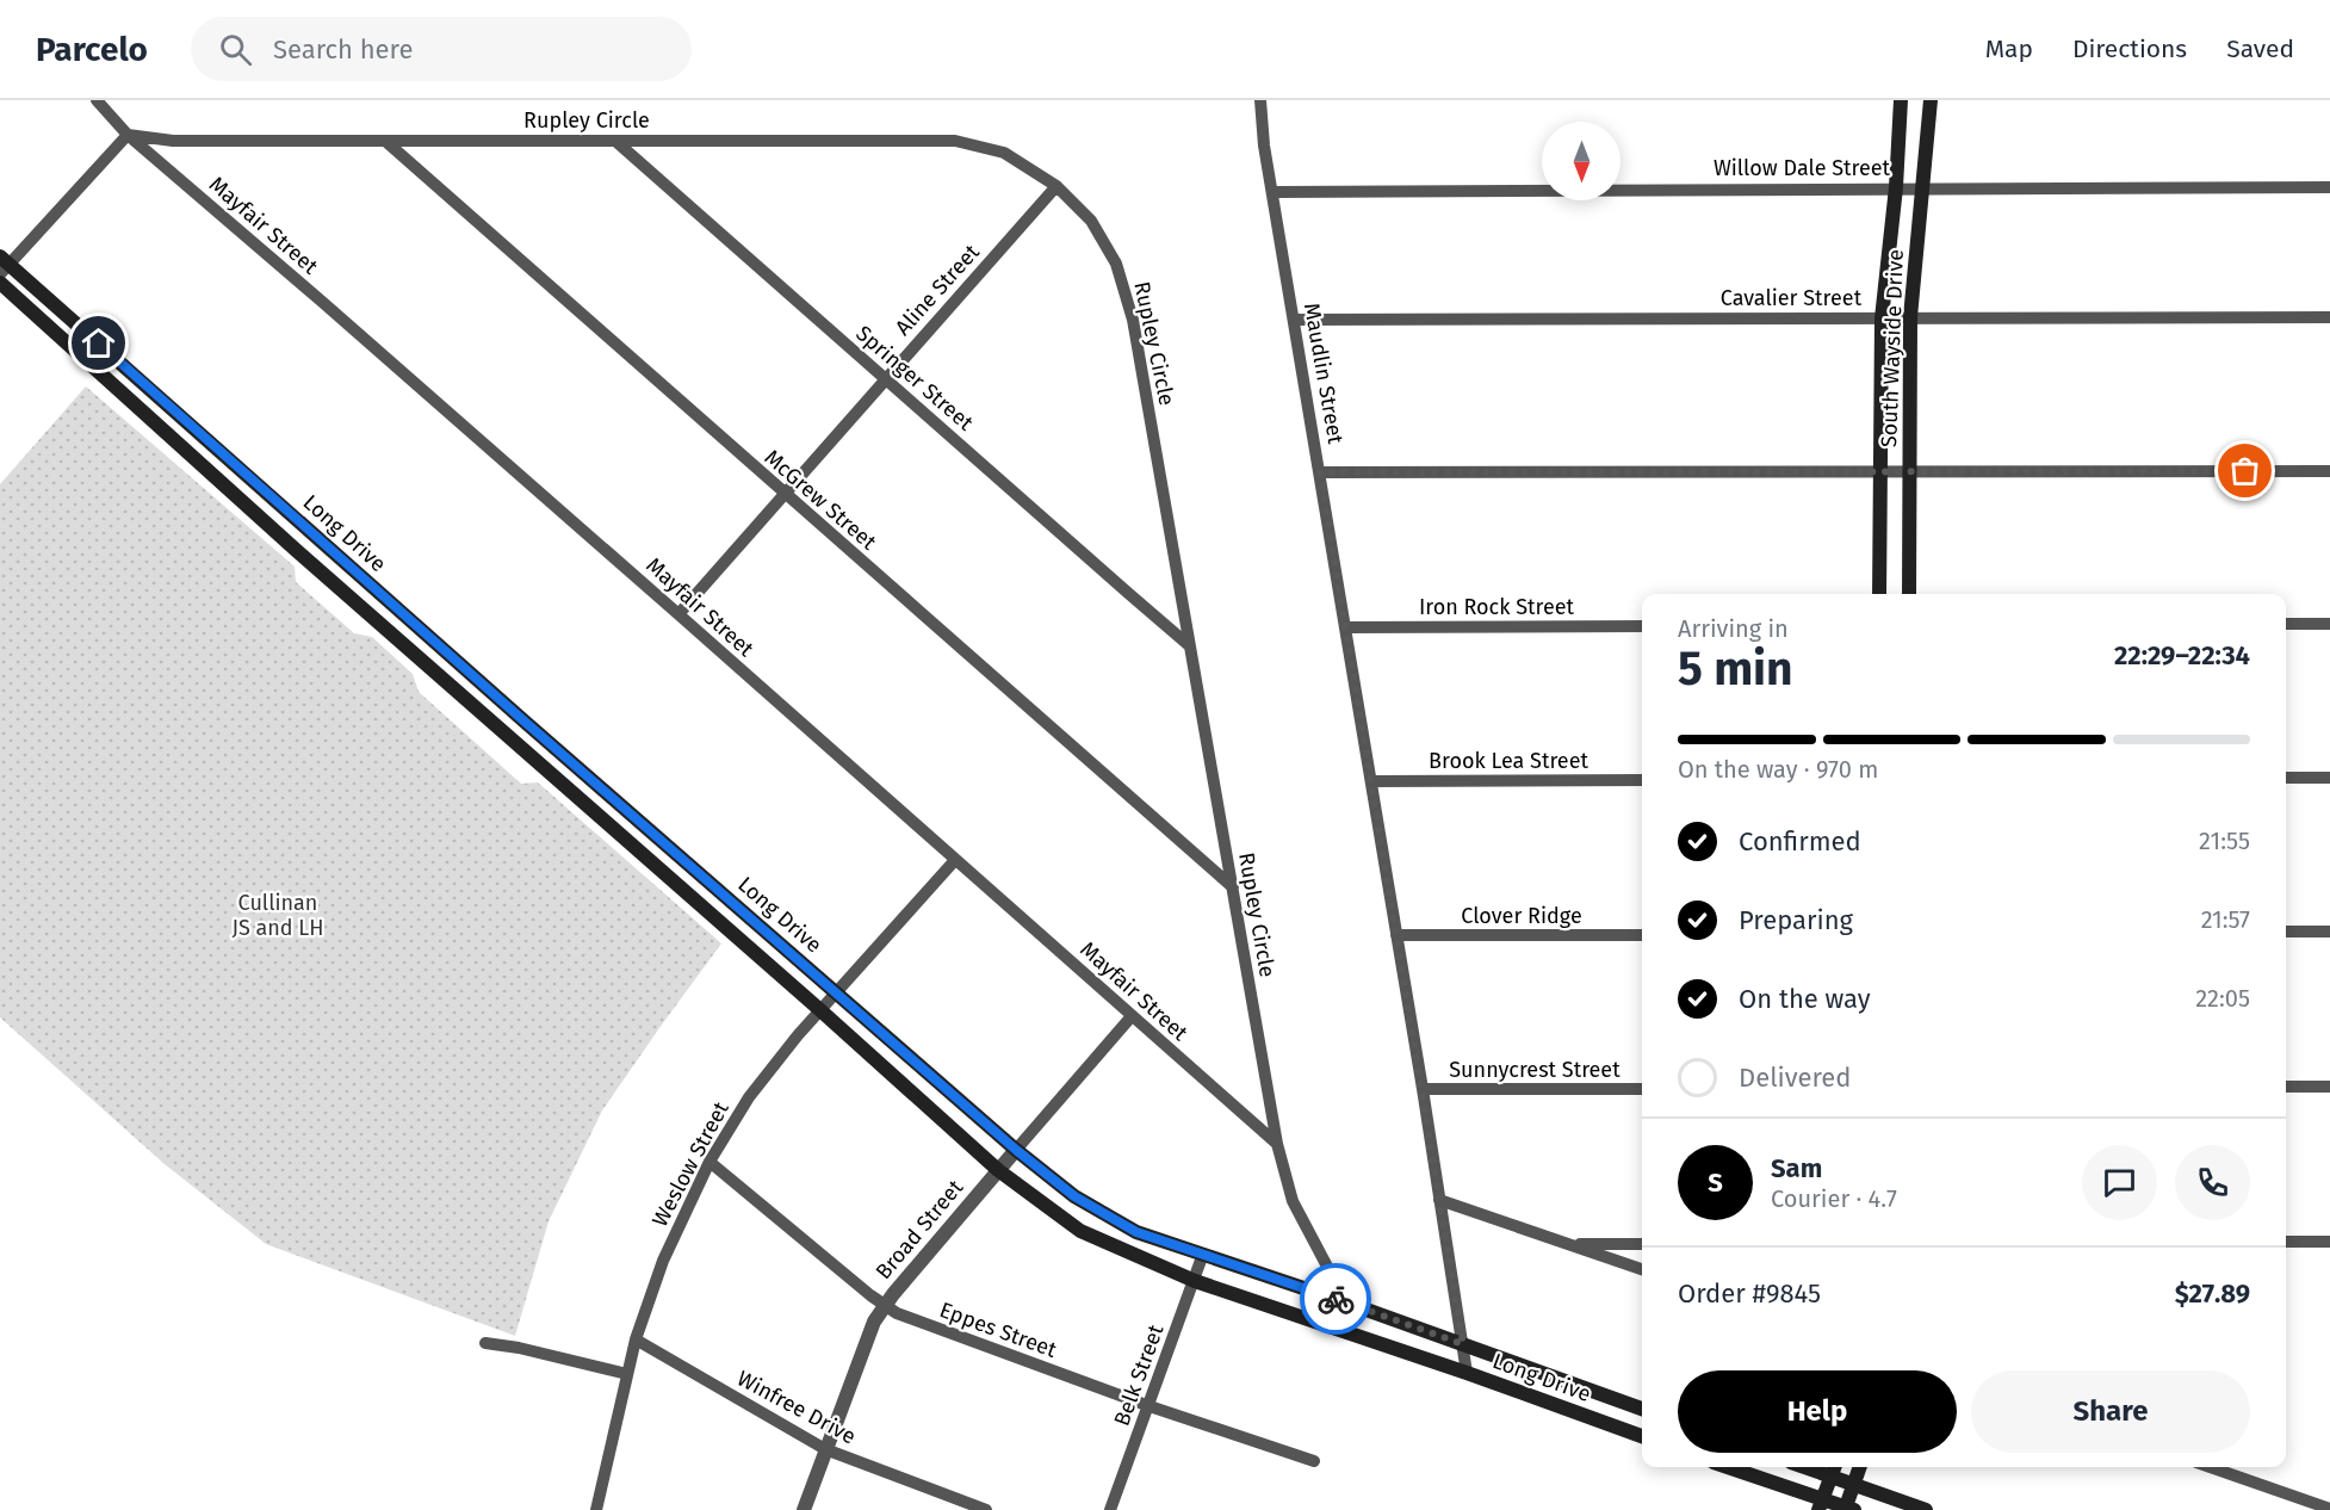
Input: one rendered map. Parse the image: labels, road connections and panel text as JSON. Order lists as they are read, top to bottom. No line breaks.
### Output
{"streets":{"main road":["South Wayside Drive","Long Drive"],"street":["Rupley Circle","Willow Dale Street","Mayfair Street","Aline Street","Cavalier Street","Maudlin Street","Springer Street","McGrew Street","Iron Rock Street","Brook Lea Street","Clover Ridge","Sunnycrest Street","Weslow Street","Broad Street","Eppes Street","Belk Street","Winfree Drive"]},"crossings":[["Rupley Circle","Mayfair Street"],["Rupley Circle","Aline Street"],["Rupley Circle","Springer Street"],["Rupley Circle","McGrew Street"],["Rupley Circle","Long Drive"],["Willow Dale Street","South Wayside Drive"],["Willow Dale Street","Maudlin Street"],["Mayfair Street","Aline Street"],["Mayfair Street","Weslow Street"],["Mayfair Street","Broad Street"],["Aline Street","Springer Street"],["Aline Street","McGrew Street"],["Cavalier Street","South Wayside Drive"],["Cavalier Street","Maudlin Street"],["Maudlin Street","Long Drive"],["Maudlin Street","Iron Rock Street"],["Maudlin Street","Brook Lea Street"],["Maudlin Street","Clover Ridge"],["Maudlin Street","Sunnycrest Street"],["Long Drive","Weslow Street"],["Long Drive","Broad Street"],["Long Drive","Belk Street"],["Weslow Street","Eppes Street"],["Weslow Street","Winfree Drive"],["Broad Street","Eppes Street"],["Broad Street","Winfree Drive"],["Eppes Street","Belk Street"]],"parks":["Cullinan JS and LH"],"north":"bottom","page":{"header":"Parcelo","search":"Search here","nav":["Map","Directions","Saved"],"heading":["5 min","Arriving in","22:29–22:34"],"panel":["Sam","Courier · 4.7","Order #9845","$27.89"],"bar":"On the way · 970 m","list":[["Confirmed","21:55"],["Preparing","21:57"],["On the way","22:05"],"Delivered"],"round":"S","buttons":["Help","Share"]}}
